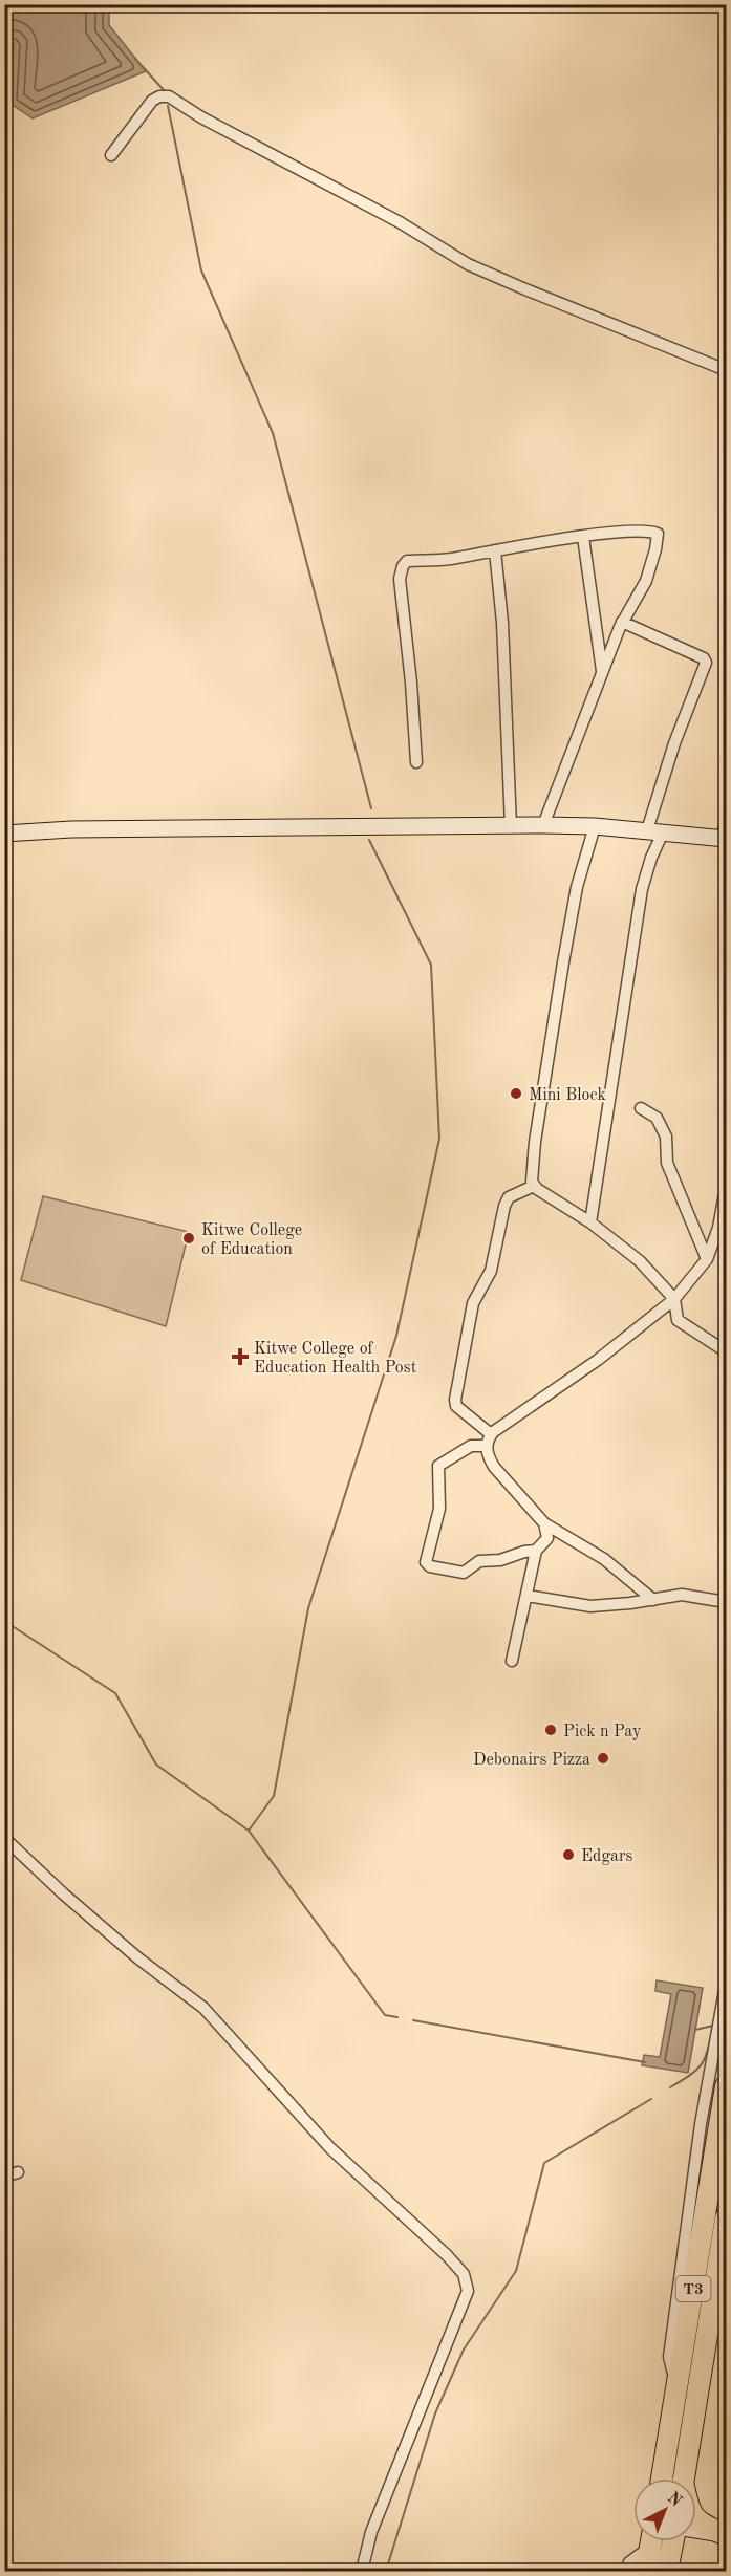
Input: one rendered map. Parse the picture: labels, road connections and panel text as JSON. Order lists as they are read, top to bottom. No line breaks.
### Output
{"streets":{"highway":["T3"]},"places":{"other":["Mini Block","Kitwe College of Education","Pick n Pay","Debonairs Pizza","Edgars"],"health":["Kitwe College of Education Health Post"]},"north":"top right"}
